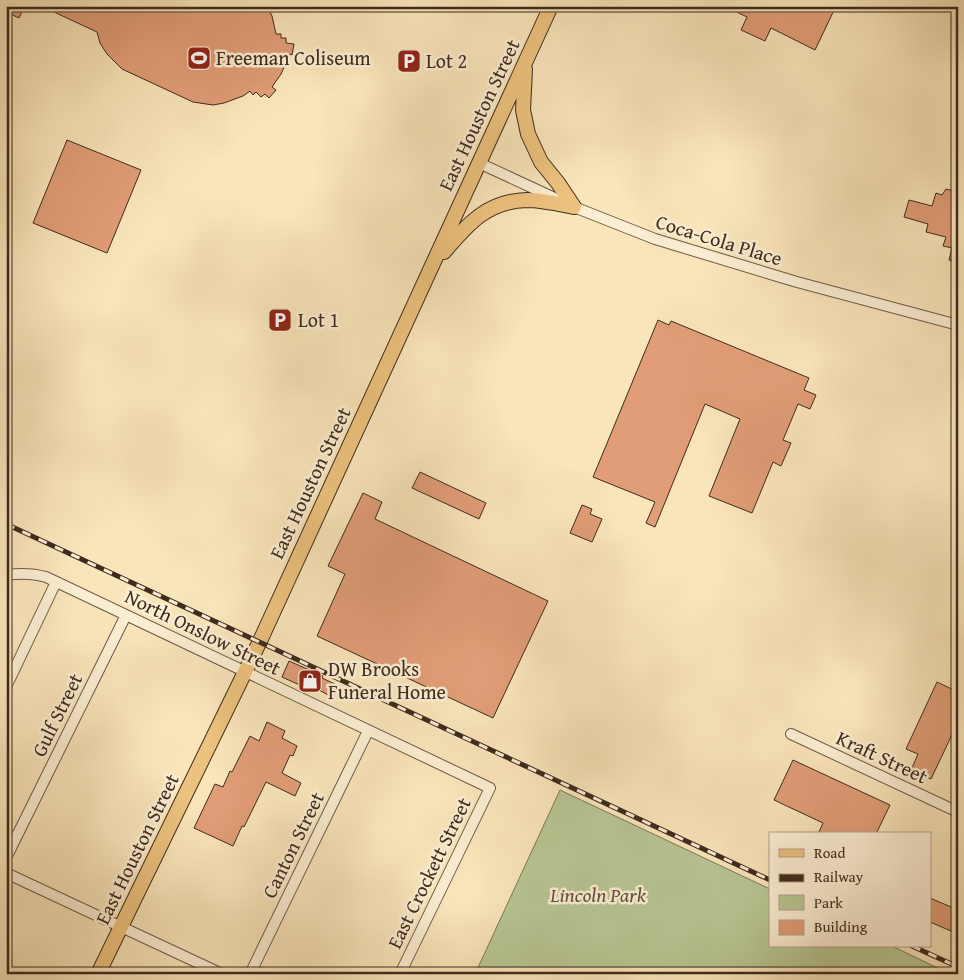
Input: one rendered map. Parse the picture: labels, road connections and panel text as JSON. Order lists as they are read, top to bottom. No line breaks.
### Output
{"streets":{"main road":["East Houston Street"],"street":["Coca-Cola Place","North Onslow Street","Gulf Street","Kraft Street","Canton Street","East Crockett Street"]},"crossings":[["East Houston Street","Coca-Cola Place"],["East Houston Street","North Onslow Street"],["North Onslow Street","Gulf Street"],["North Onslow Street","Canton Street"],["North Onslow Street","East Crockett Street"]],"parks":["Lincoln Park"],"places":{"sports":["Freeman Coliseum"],"parking":["Lot 2","Lot 1"],"shop":["DW Brooks Funeral Home"]},"legend":["Road","Railway","Park","Building"]}
